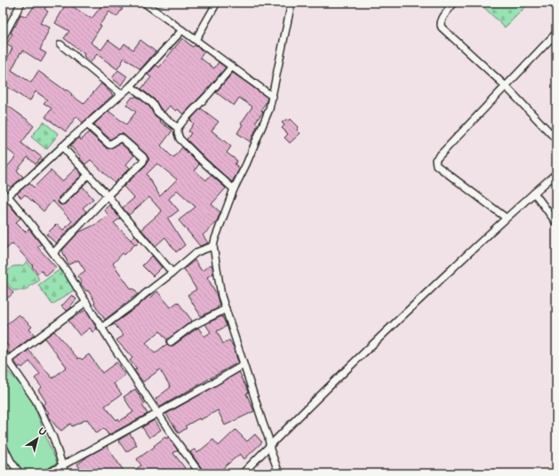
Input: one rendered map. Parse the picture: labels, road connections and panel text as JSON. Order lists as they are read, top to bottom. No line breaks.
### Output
{"north":"top right"}
